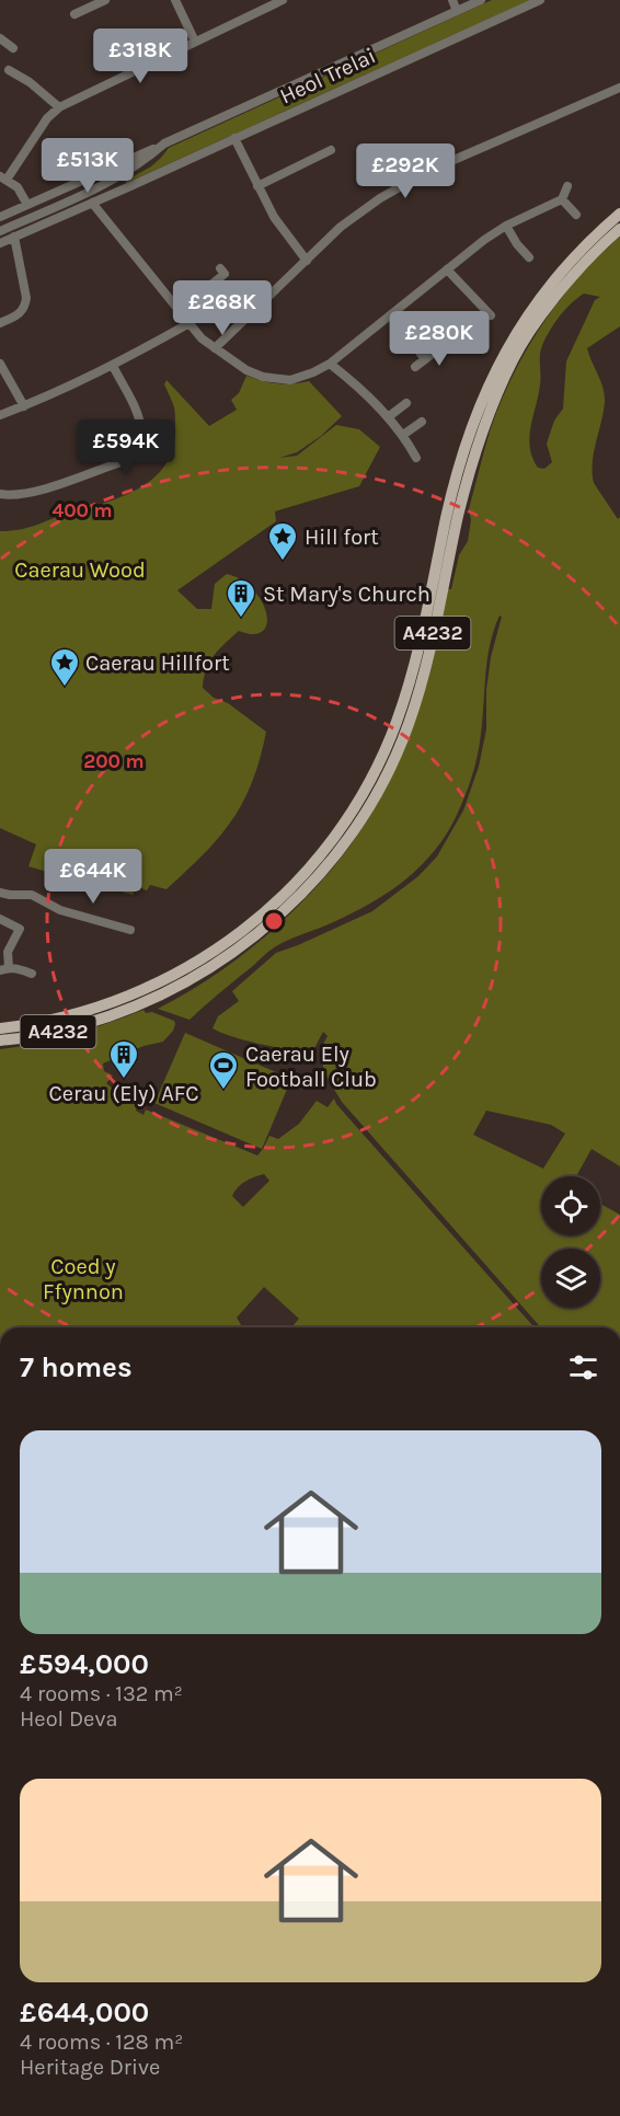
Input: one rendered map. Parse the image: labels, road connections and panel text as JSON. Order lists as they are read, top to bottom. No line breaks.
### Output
{"streets":{"main road":["A4232"],"street":["Heol Trelai"]},"parks":["Caerau Wood","Coed y Ffynnon"],"places":{"place":["Hill fort","Caerau Hillfort"],"building":["St Mary's Church","Cerau (Ely) AFC"],"sports":["Caerau Ely Football Club"]},"page":{"price":["£318K","£513K","£292K","£268K","£280K","£594K","£644K"],"heading":"7 homes","list":[{"name":"£594,000","note":"4 rooms · 132 m² · Heol Deva"},{"name":"£644,000","note":"4 rooms · 128 m² · Heritage Drive"}]},"rings":["400 m","200 m"]}
